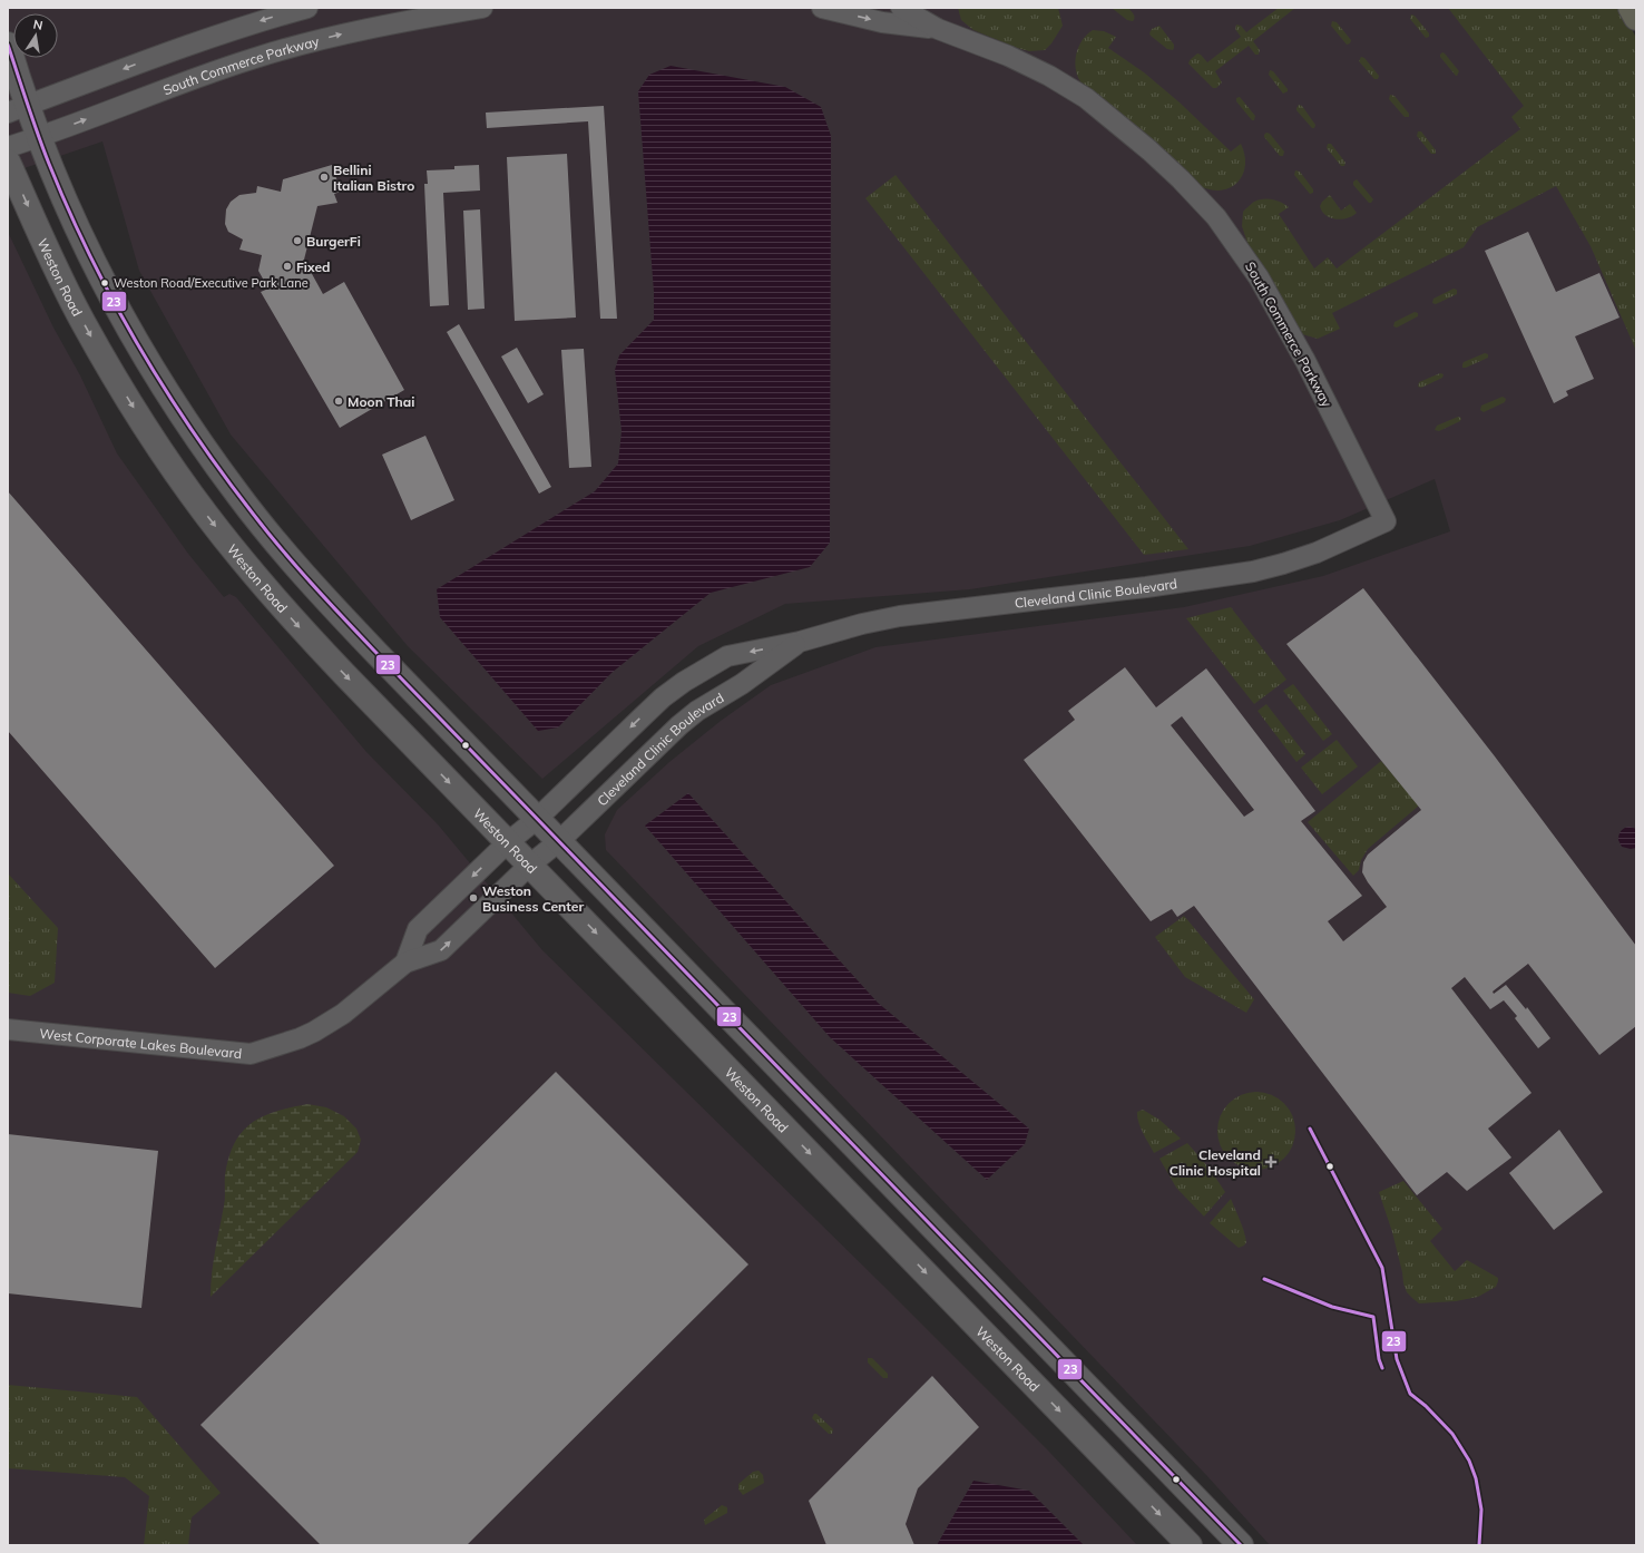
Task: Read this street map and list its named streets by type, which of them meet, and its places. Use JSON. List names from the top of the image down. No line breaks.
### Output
{"streets":{"main road":["Weston Road"],"street":["South Commerce Parkway","Cleveland Clinic Boulevard","West Corporate Lakes Boulevard"]},"crossings":[["South Commerce Parkway","Cleveland Clinic Boulevard"],["Weston Road","Cleveland Clinic Boulevard"],["Weston Road","West Corporate Lakes Boulevard"],["Cleveland Clinic Boulevard","West Corporate Lakes Boulevard"]],"places":{"other":["Bellini Italian Bistro","BurgerFi","Fixed","Weston Road/Executive Park Lane","Moon Thai","Weston Business Center"],"health":["Cleveland Clinic Hospital"]},"lines":["transit line 23"],"north":"top"}
